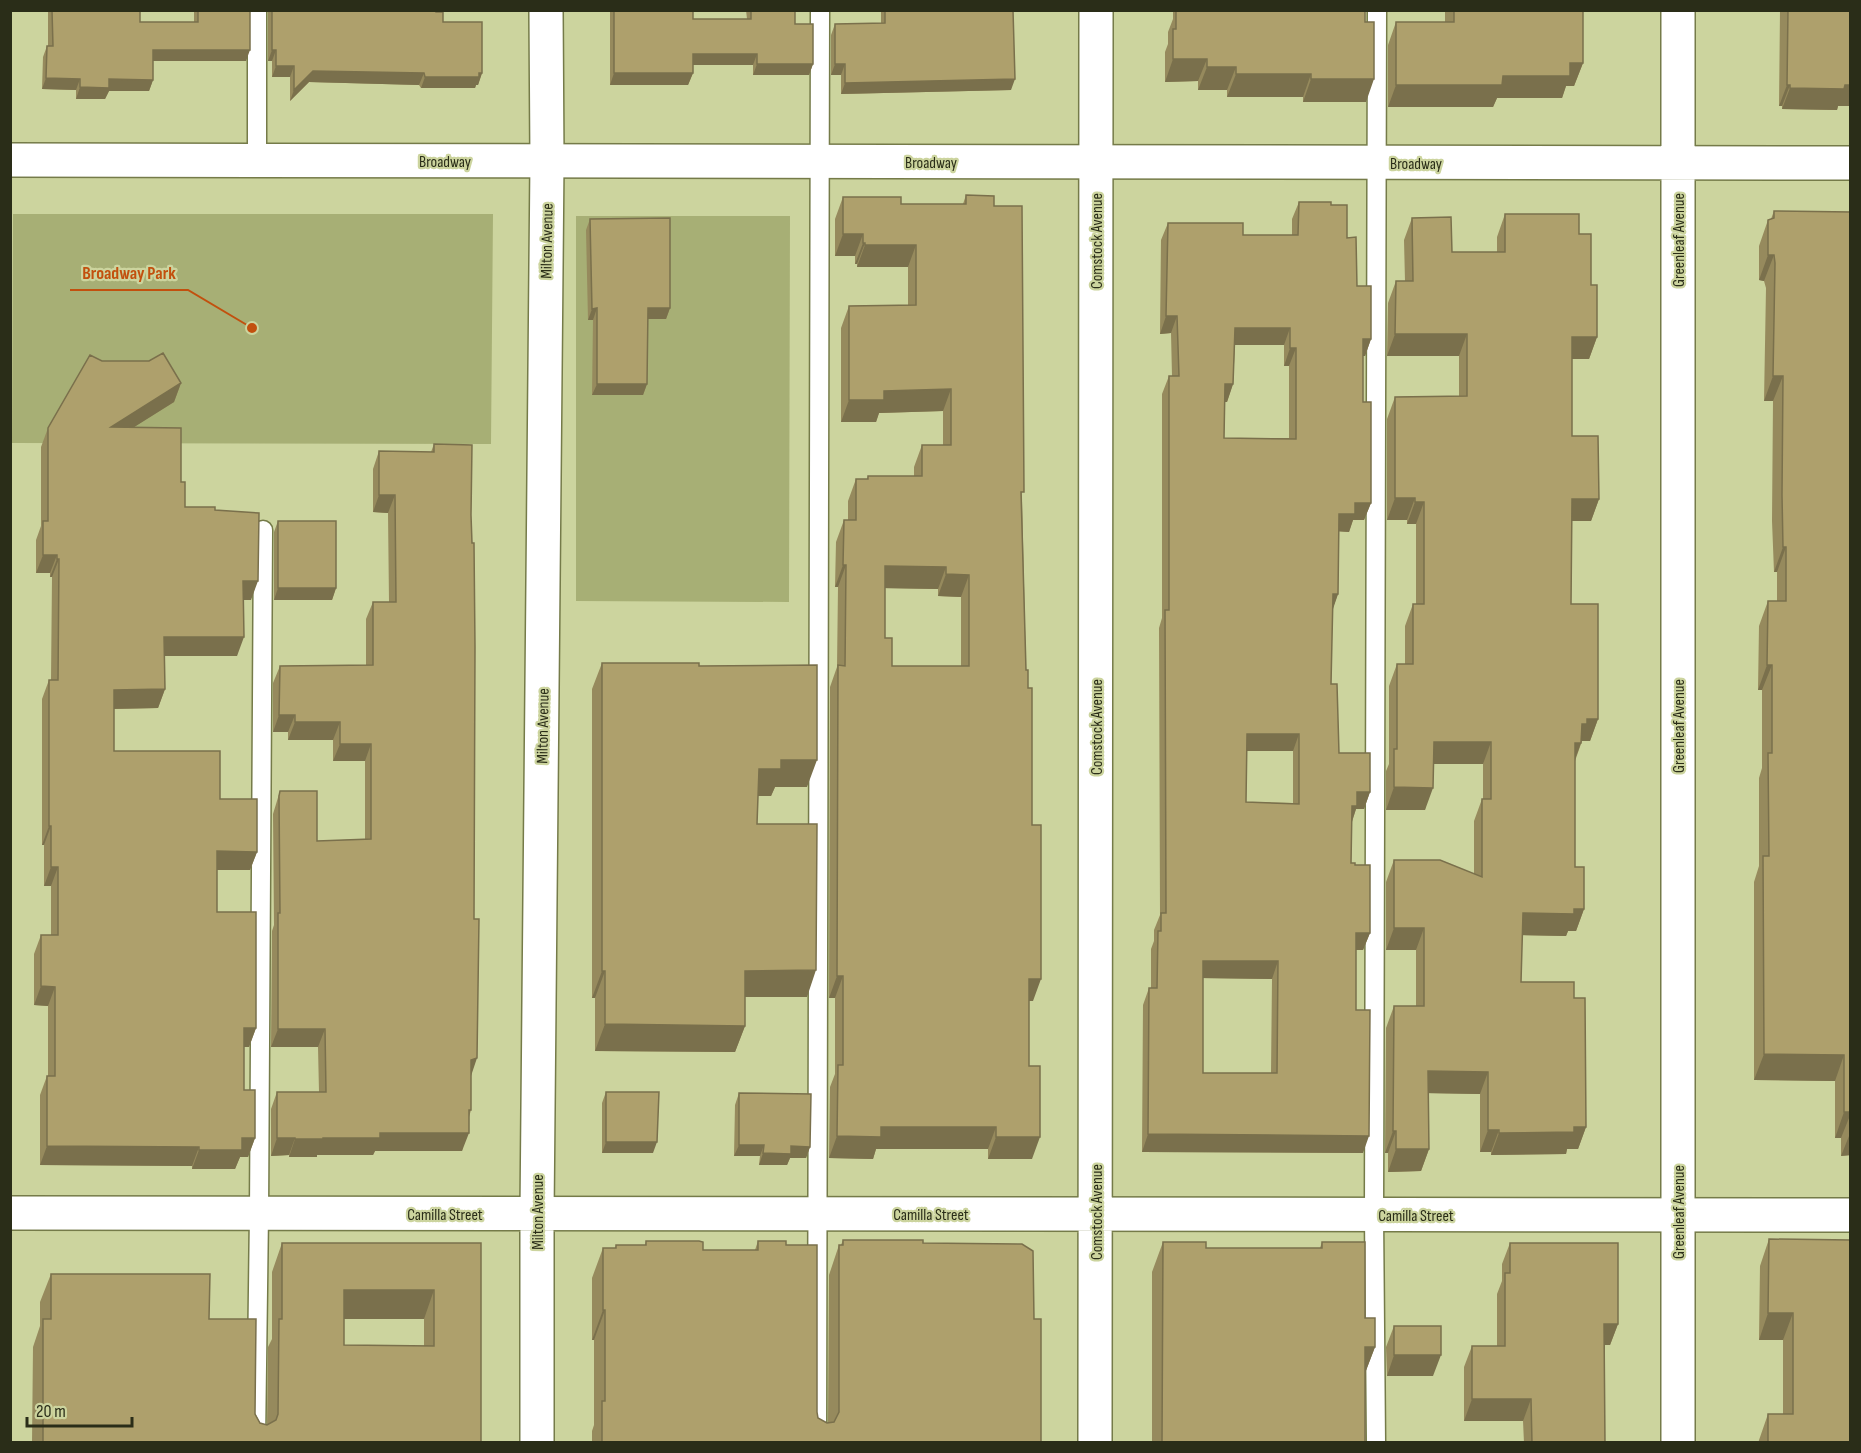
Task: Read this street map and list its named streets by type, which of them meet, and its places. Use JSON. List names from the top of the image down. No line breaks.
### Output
{"streets":{"street":["Broadway","Greenleaf Avenue","Milton Avenue","Comstock Avenue","Camilla Street"]},"crossings":[["Broadway","Greenleaf Avenue"],["Broadway","Milton Avenue"],["Broadway","Comstock Avenue"],["Greenleaf Avenue","Camilla Street"],["Milton Avenue","Camilla Street"],["Comstock Avenue","Camilla Street"]],"places":["Broadway Park"],"scale_bar":"20 m"}
